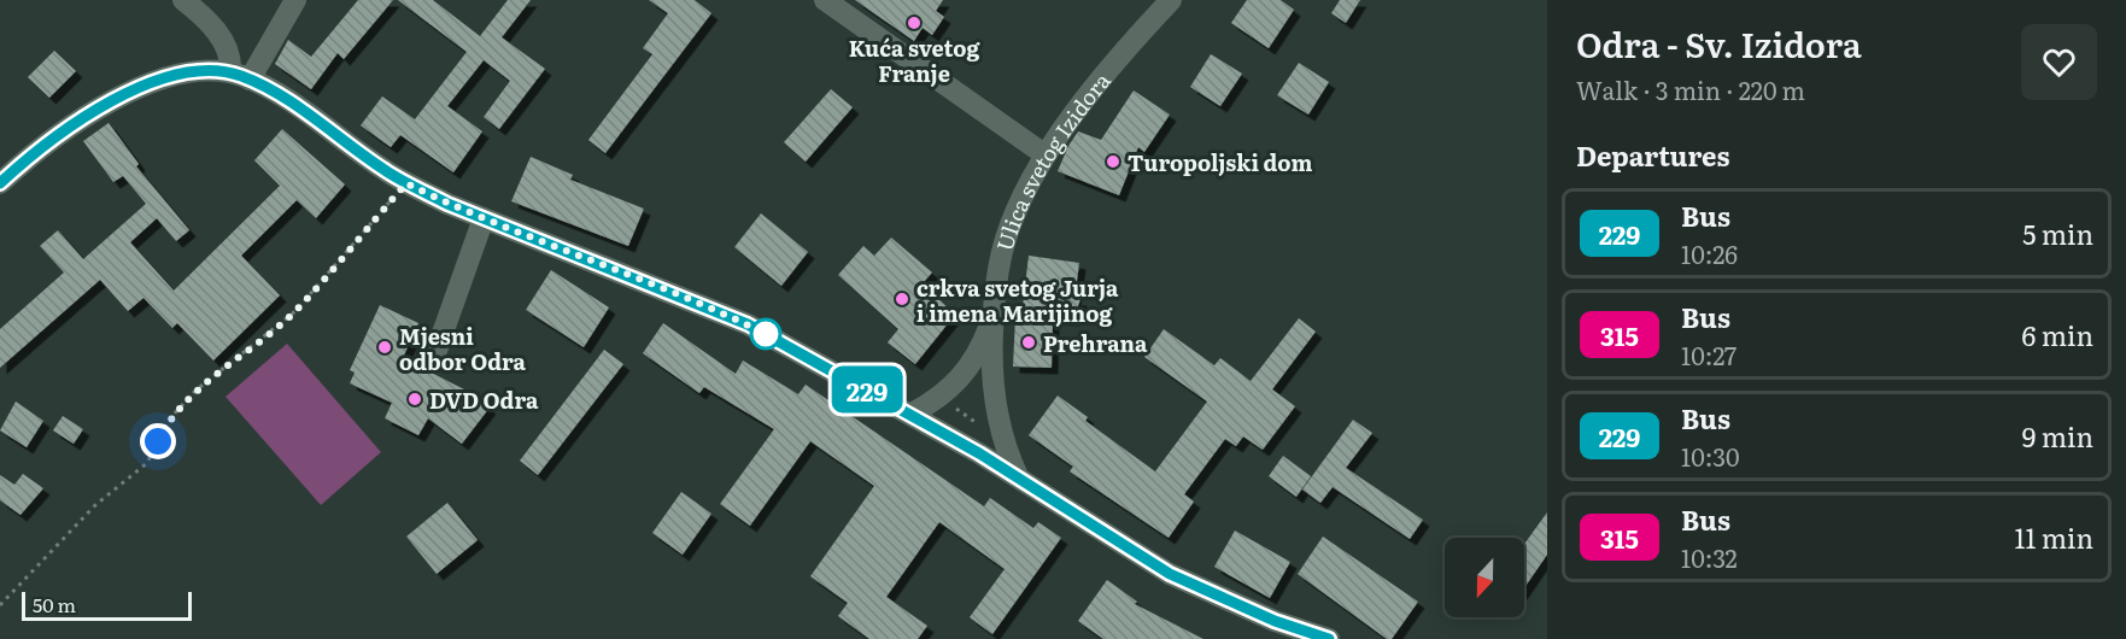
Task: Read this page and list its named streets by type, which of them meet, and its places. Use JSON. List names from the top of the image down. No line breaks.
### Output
{"streets":{"street":["Ulica svetog Izidora"]},"places":["Kuća svetog Franje","Turopoljski dom","crkva svetog Jurja i imena Marijinog","Prehrana","Mjesni odbor Odra","DVD Odra"],"lines":["bus line 229"],"scale_bar":"50 m","north":"bottom","page":{"on_map":"229","heading":[["Odra - Sv. Izidora","Walk · 3 min · 220 m"],"Departures"],"list":[{"mark":"229","name":"Bus","note":"10:26","value":"5 min"},{"mark":"315","name":"Bus","note":"10:27","value":"6 min"},{"mark":"229","name":"Bus","note":"10:30","value":"9 min"},{"mark":"315","name":"Bus","note":"10:32","value":"11 min"}],"scale":"50 m"}}
